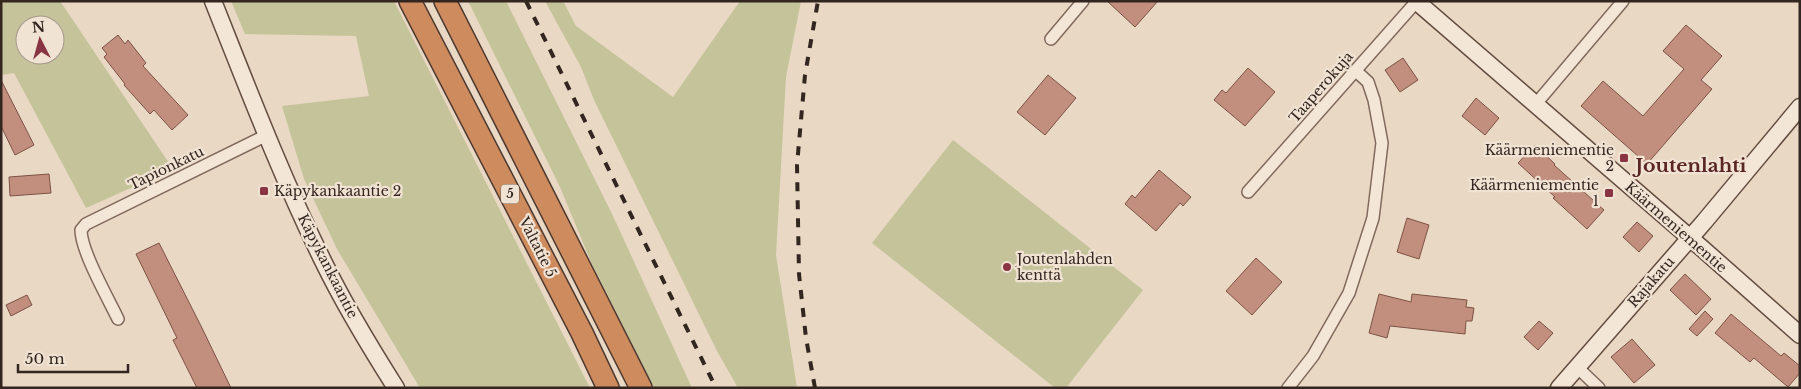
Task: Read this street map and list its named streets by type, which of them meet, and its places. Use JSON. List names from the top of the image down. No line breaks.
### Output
{"streets":{"highway":["5","Valtatie 5"],"street":["Taaperokuja","Tapionkatu","Käärmeniementie","Käpykankaantie","Rajakatu"]},"crossings":[["Taaperokuja","Käärmeniementie"],["Tapionkatu","Käpykankaantie"],["Käärmeniementie","Rajakatu"]],"districts":["Joutenlahti"],"places":{"transit":["Käärmeniementie 2","Käpykankaantie 2","Käärmeniementie 1"],"other":["Joutenlahden kenttä"]},"scale_bar":"50 m","north":"top"}
